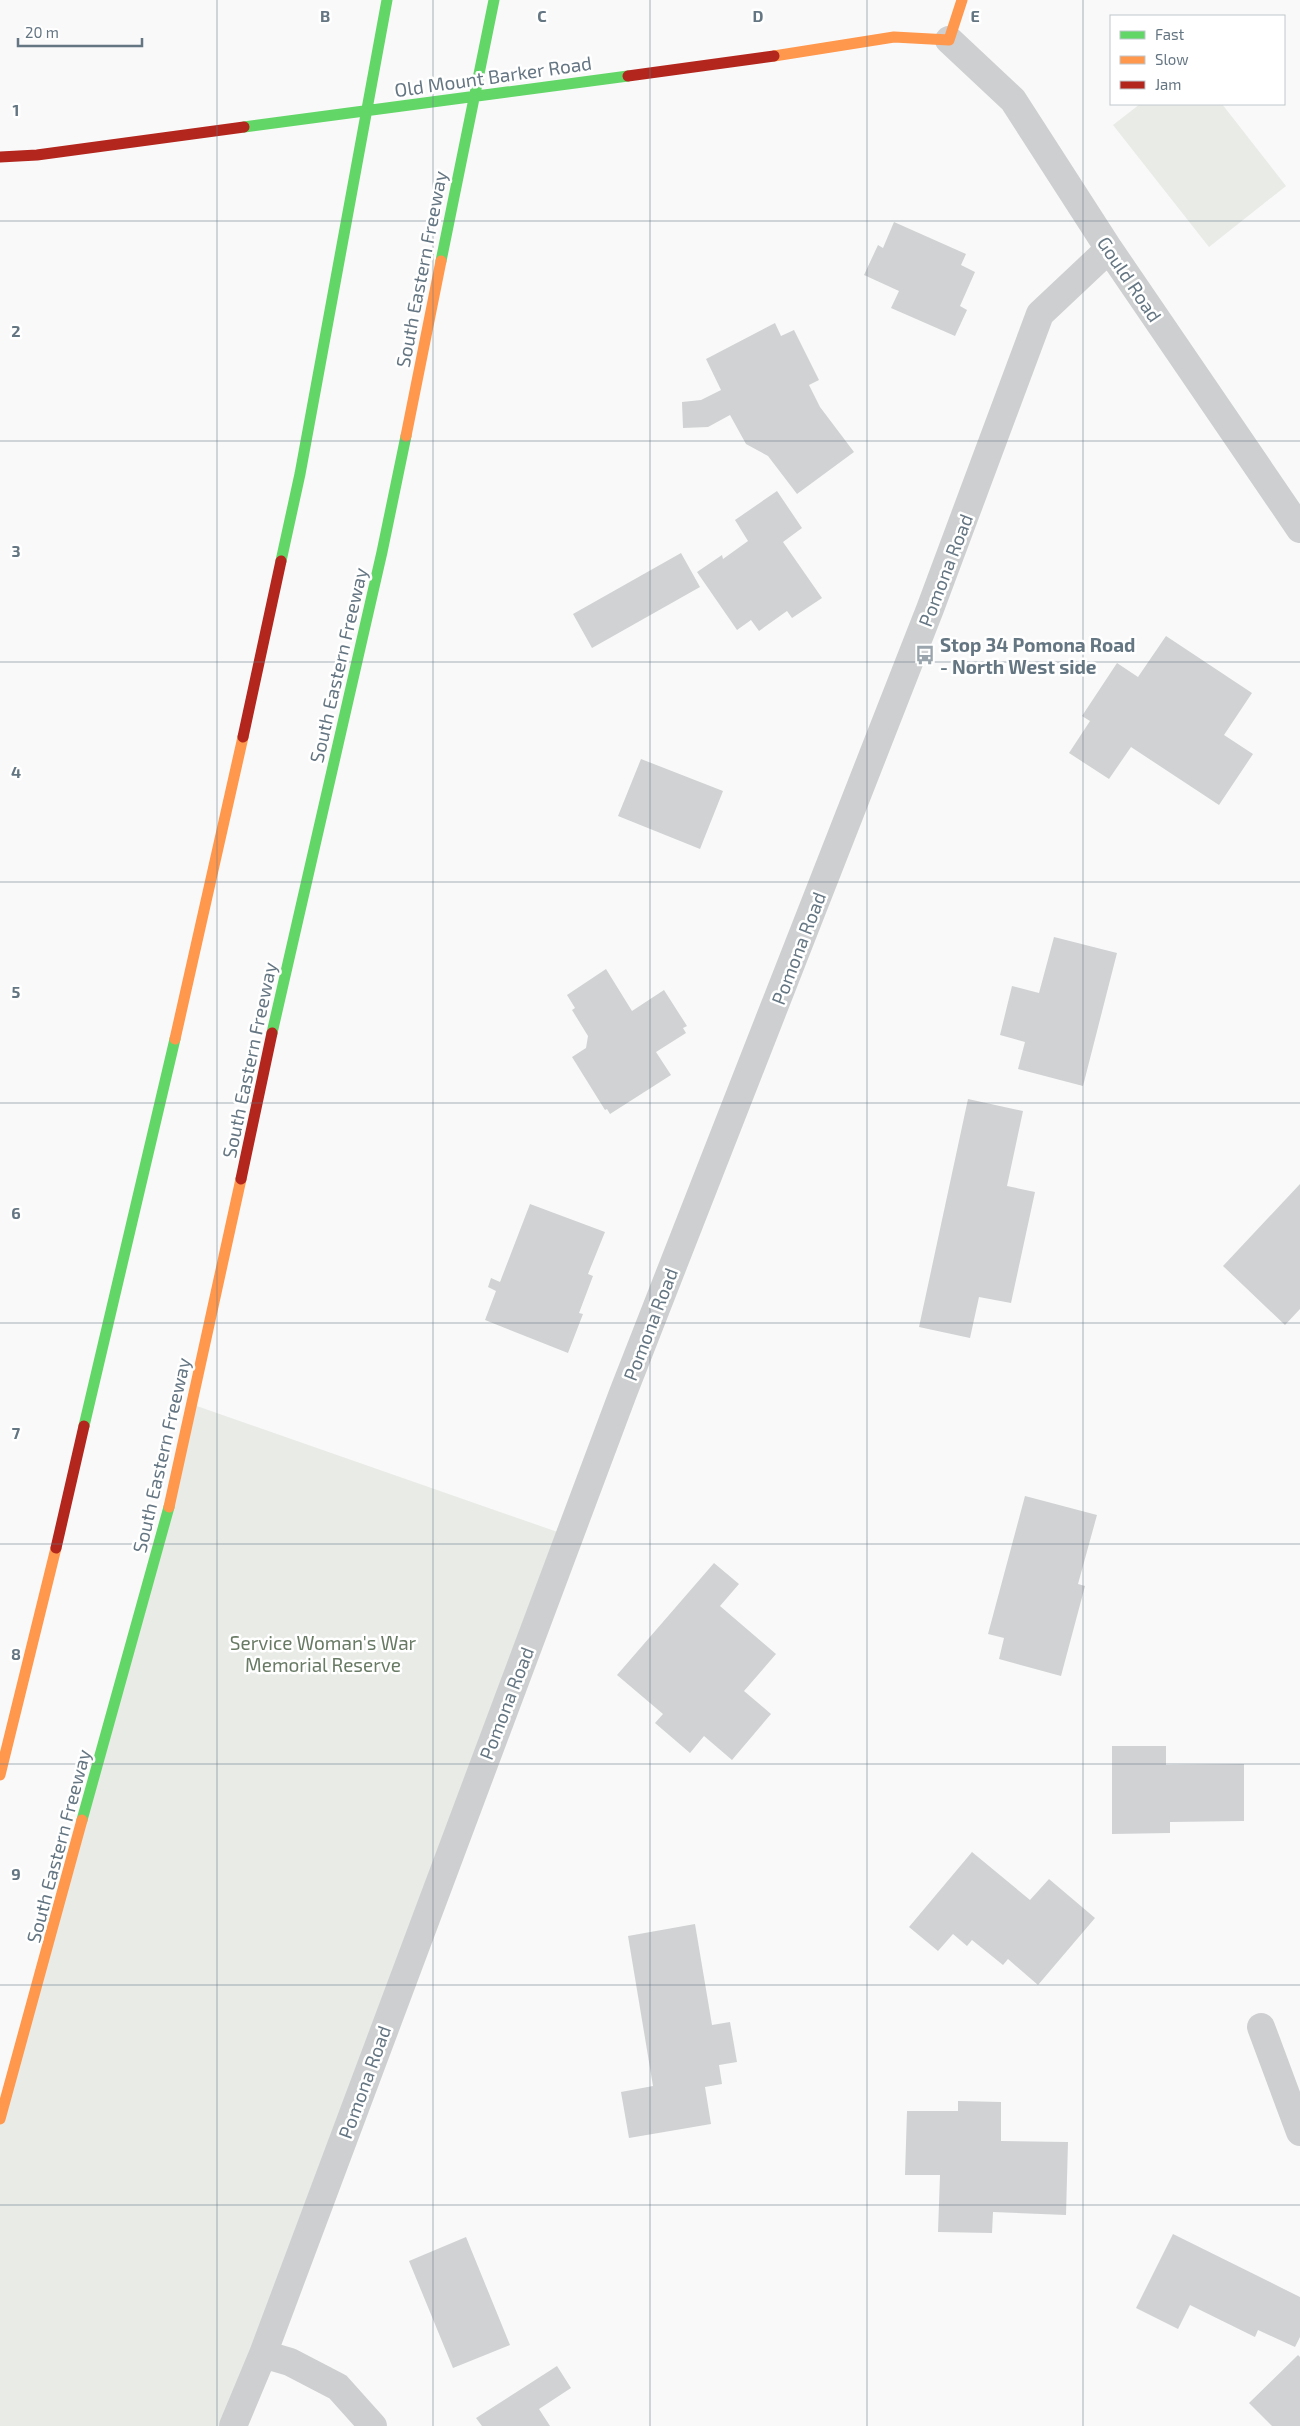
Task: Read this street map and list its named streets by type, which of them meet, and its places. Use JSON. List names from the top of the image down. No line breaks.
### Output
{"streets":{"main road":["Old Mount Barker Road","South Eastern Freeway"],"street":["Gould Road","Pomona Road"]},"crossings":[["Old Mount Barker Road","Gould Road"],["Gould Road","Pomona Road"]],"parks":["Service Woman's War Memorial Reserve"],"places":{"bus stop":["Stop 34 Pomona Road - North West side"]},"legend":["Fast","Slow","Jam"],"scale_bar":"20 m","grid":{"columns":["B","C","D","E"],"rows":["1","2","3","4","5","6","7","8","9"]}}
